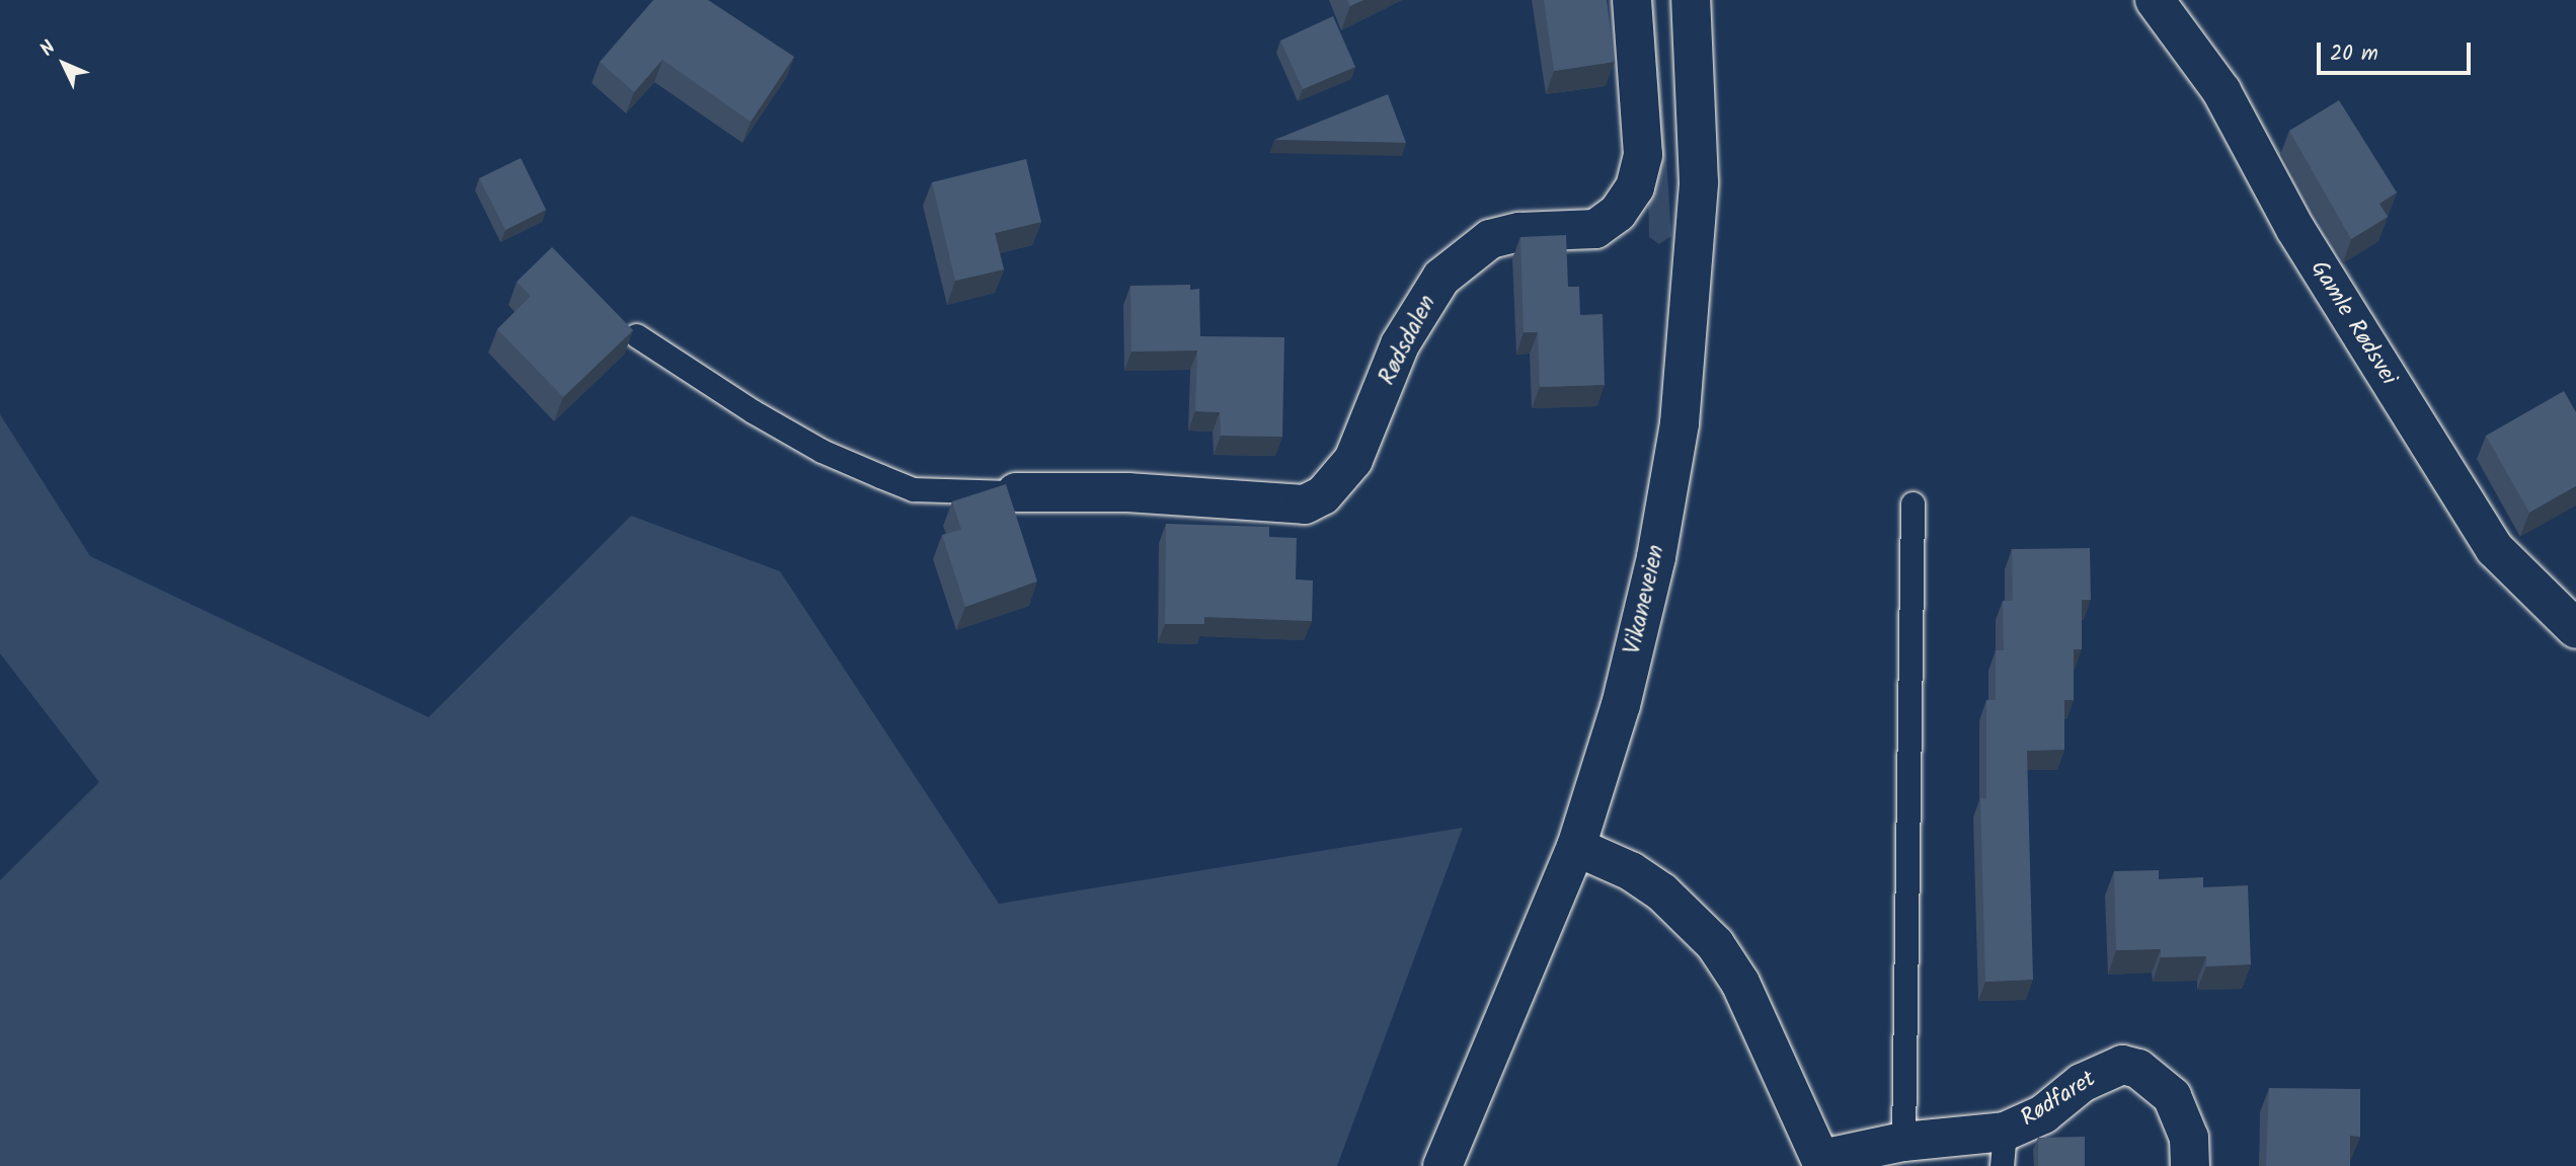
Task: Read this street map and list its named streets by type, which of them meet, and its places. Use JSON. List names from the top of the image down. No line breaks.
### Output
{"streets":{"street":["Gamle Rødsvei","Rødsdalen","Vikaneveien","Rødfaret"]},"crossings":[["Vikaneveien","Rødfaret"]],"scale_bar":"20 m","north":"top left"}
